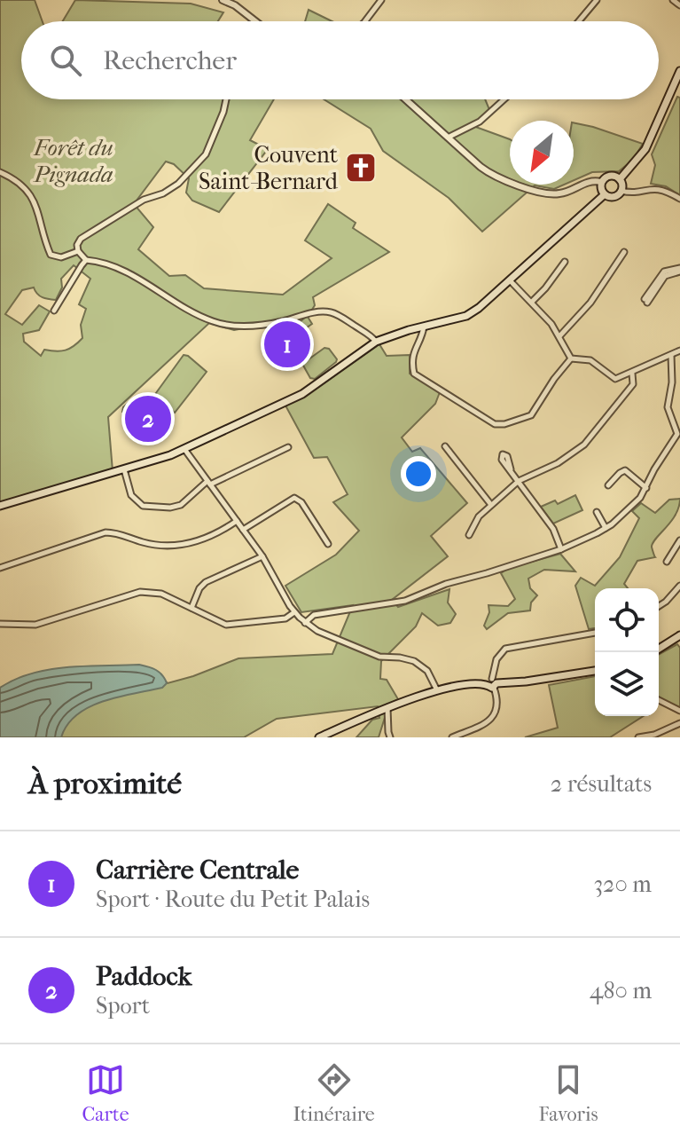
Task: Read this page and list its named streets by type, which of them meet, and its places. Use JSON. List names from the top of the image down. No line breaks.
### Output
{"parks":["Forêt du Pignada"],"places":{"church":["Couvent Saint-Bernard"]},"north":"bottom left","page":{"search":"Rechercher","pins":["1","2"],"heading":["À proximité","2 résultats"],"list":[{"mark":"1","name":"Carrière Centrale","note":"Sport · Route du Petit Palais","value":"320 m"},{"mark":"2","name":"Paddock","note":"Sport","value":"480 m"}],"nav":["Carte","Itinéraire","Favoris"]}}
